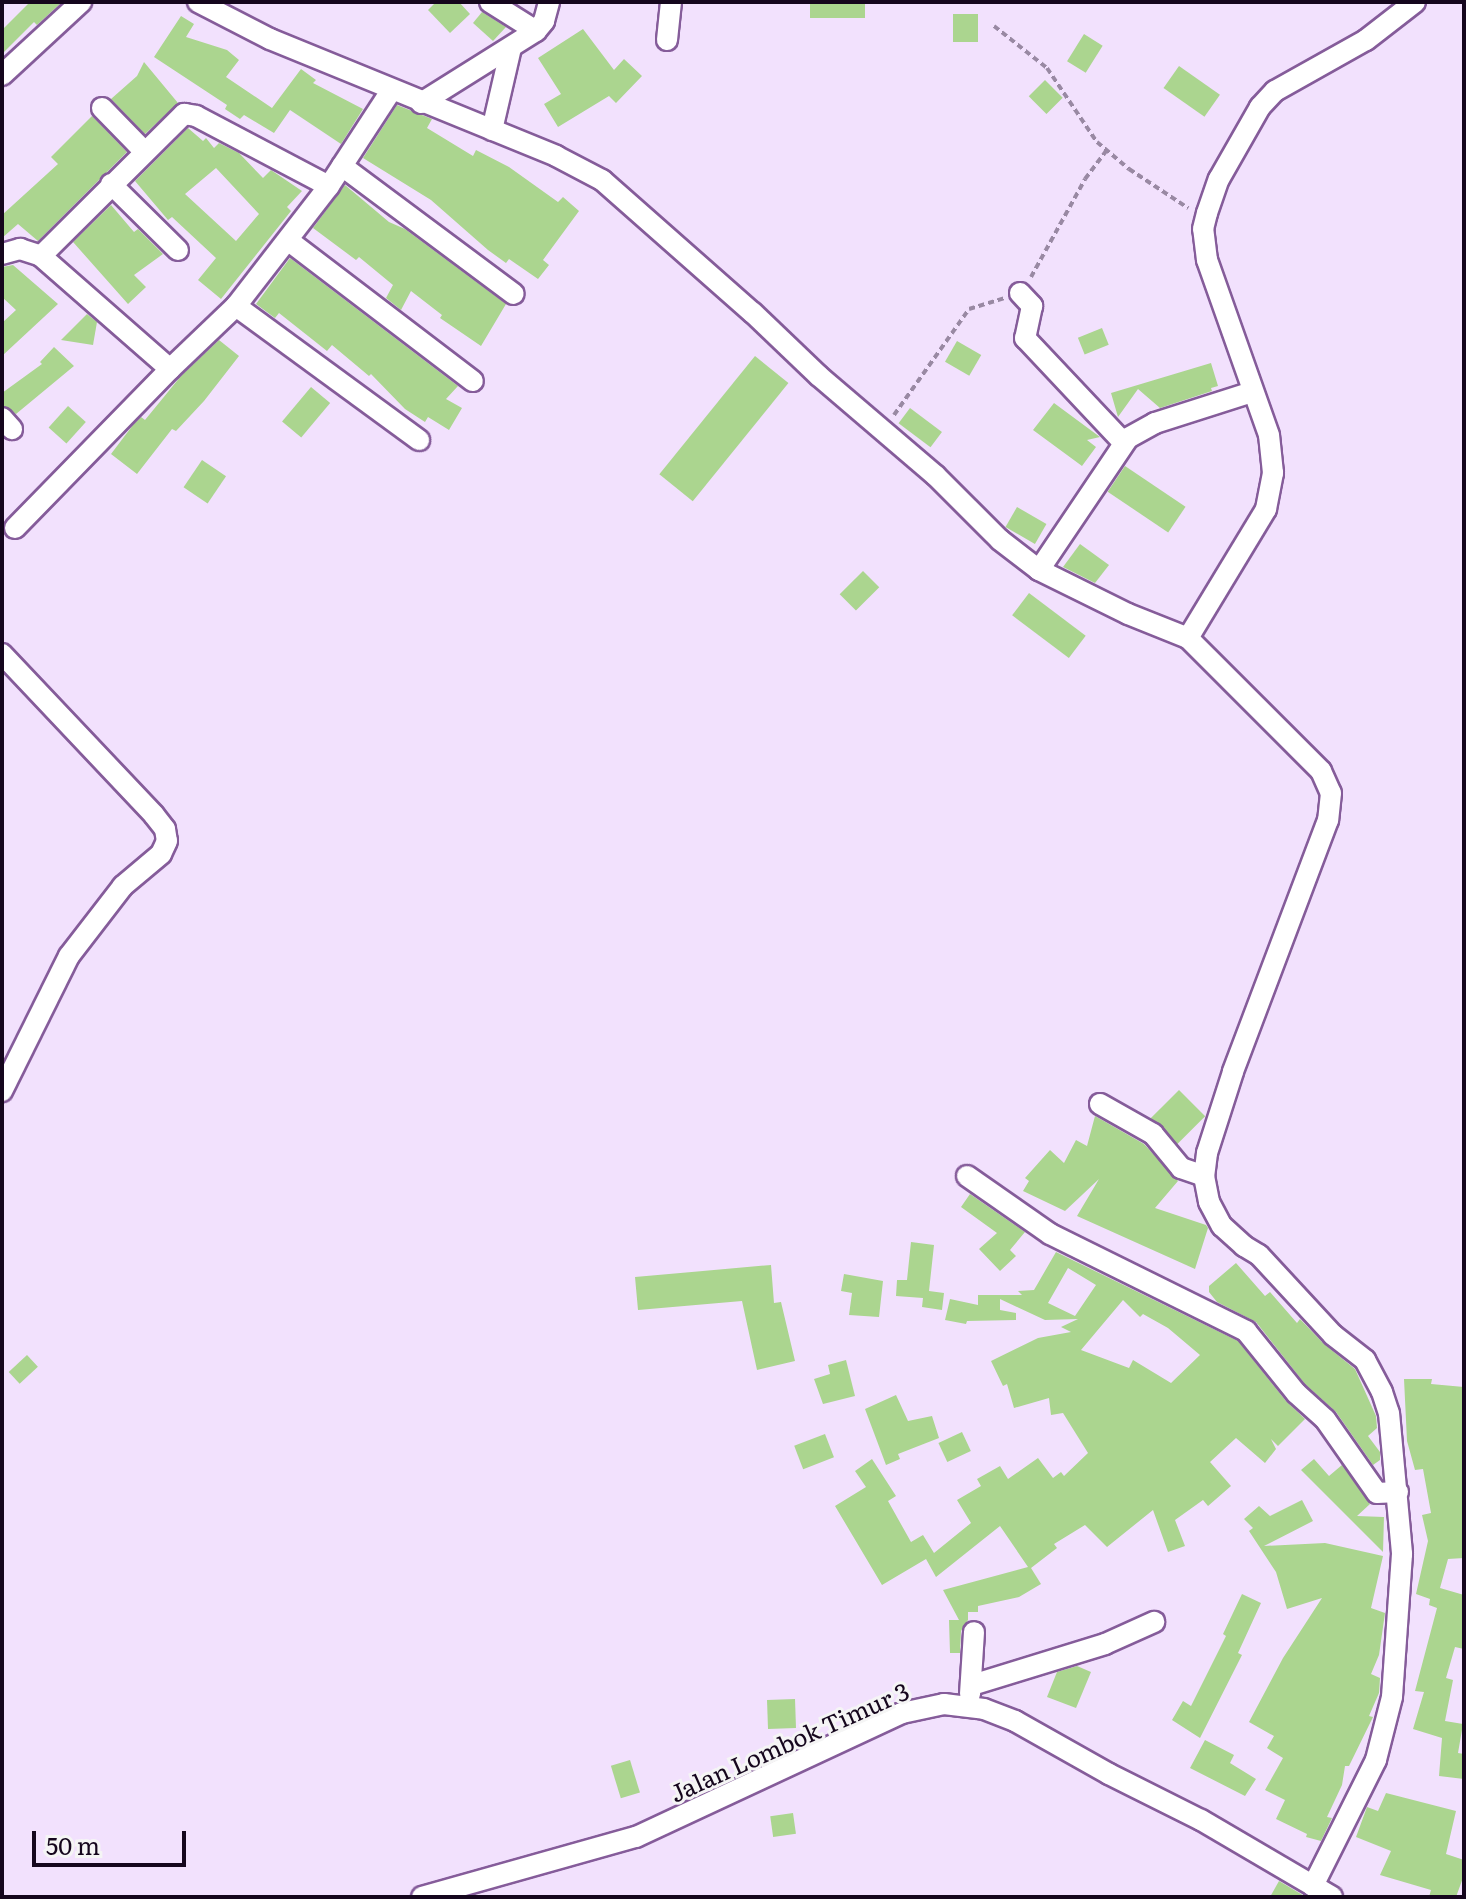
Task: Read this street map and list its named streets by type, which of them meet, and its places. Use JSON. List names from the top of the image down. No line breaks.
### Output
{"streets":{"street":["Jalan Lombok Timur 3"]},"scale_bar":"50 m"}
